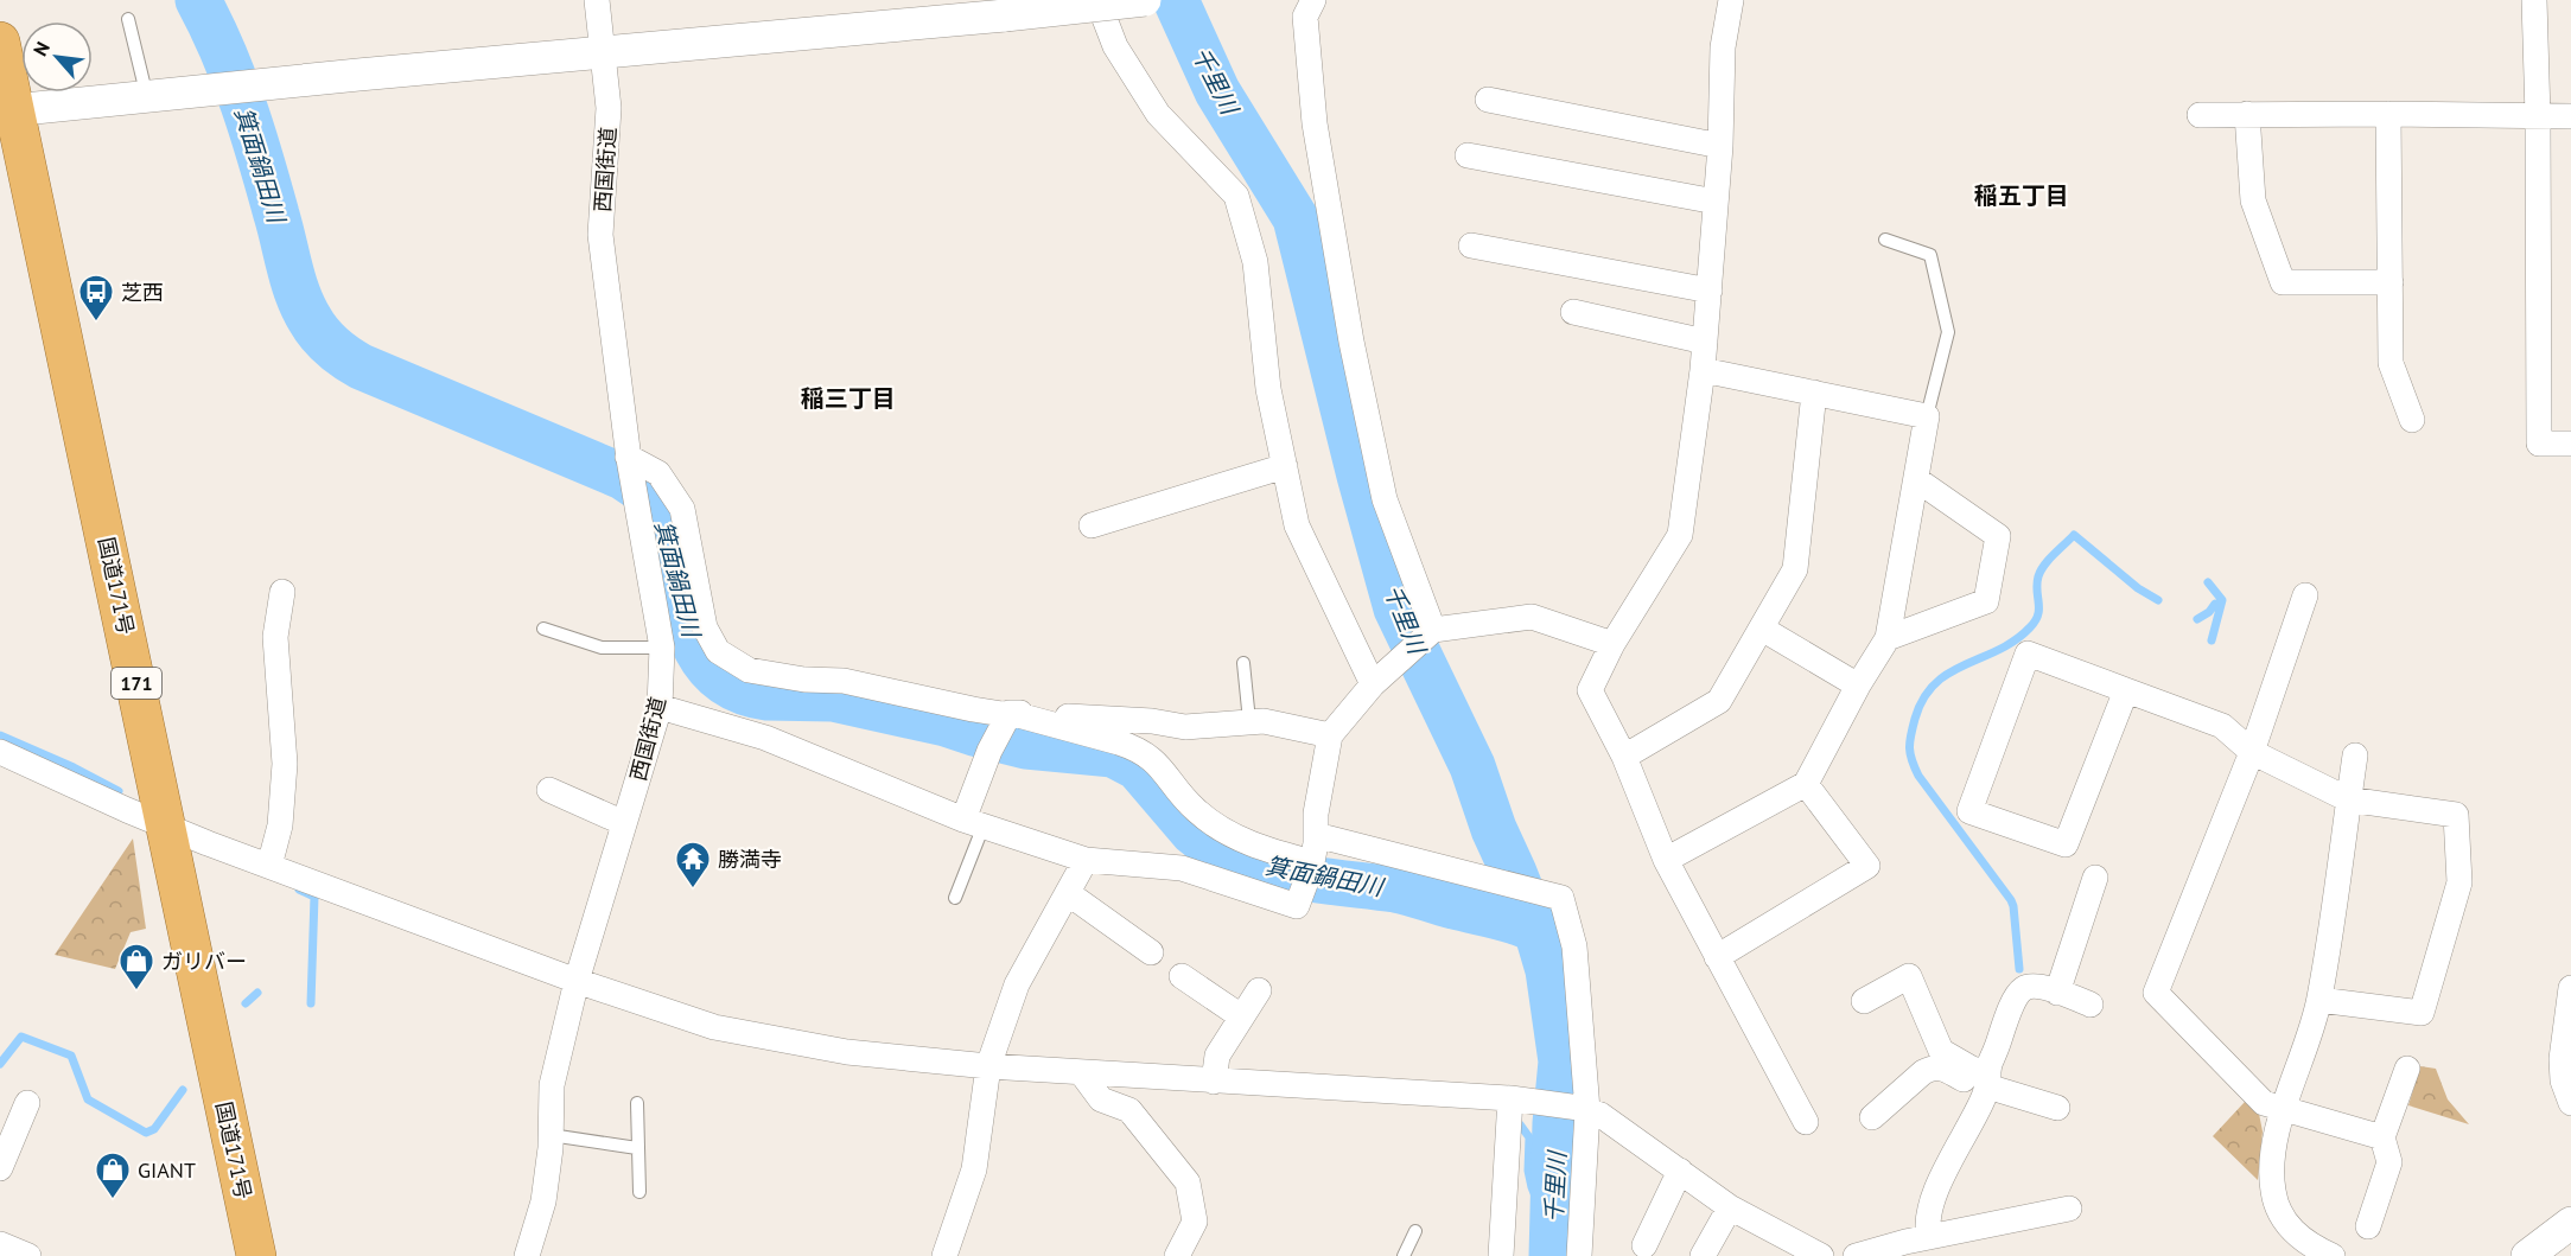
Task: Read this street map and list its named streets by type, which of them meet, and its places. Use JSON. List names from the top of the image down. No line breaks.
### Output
{"streets":{"highway":["国道171号","171"],"street":["西国街道"]},"districts":["稲五丁目","稲三丁目"],"water":["千里川","箕面鍋田川"],"places":{"bus stop":["芝西"],"temple":["勝満寺"],"shop":["ガリバー","GIANT"]},"north":"top left"}
